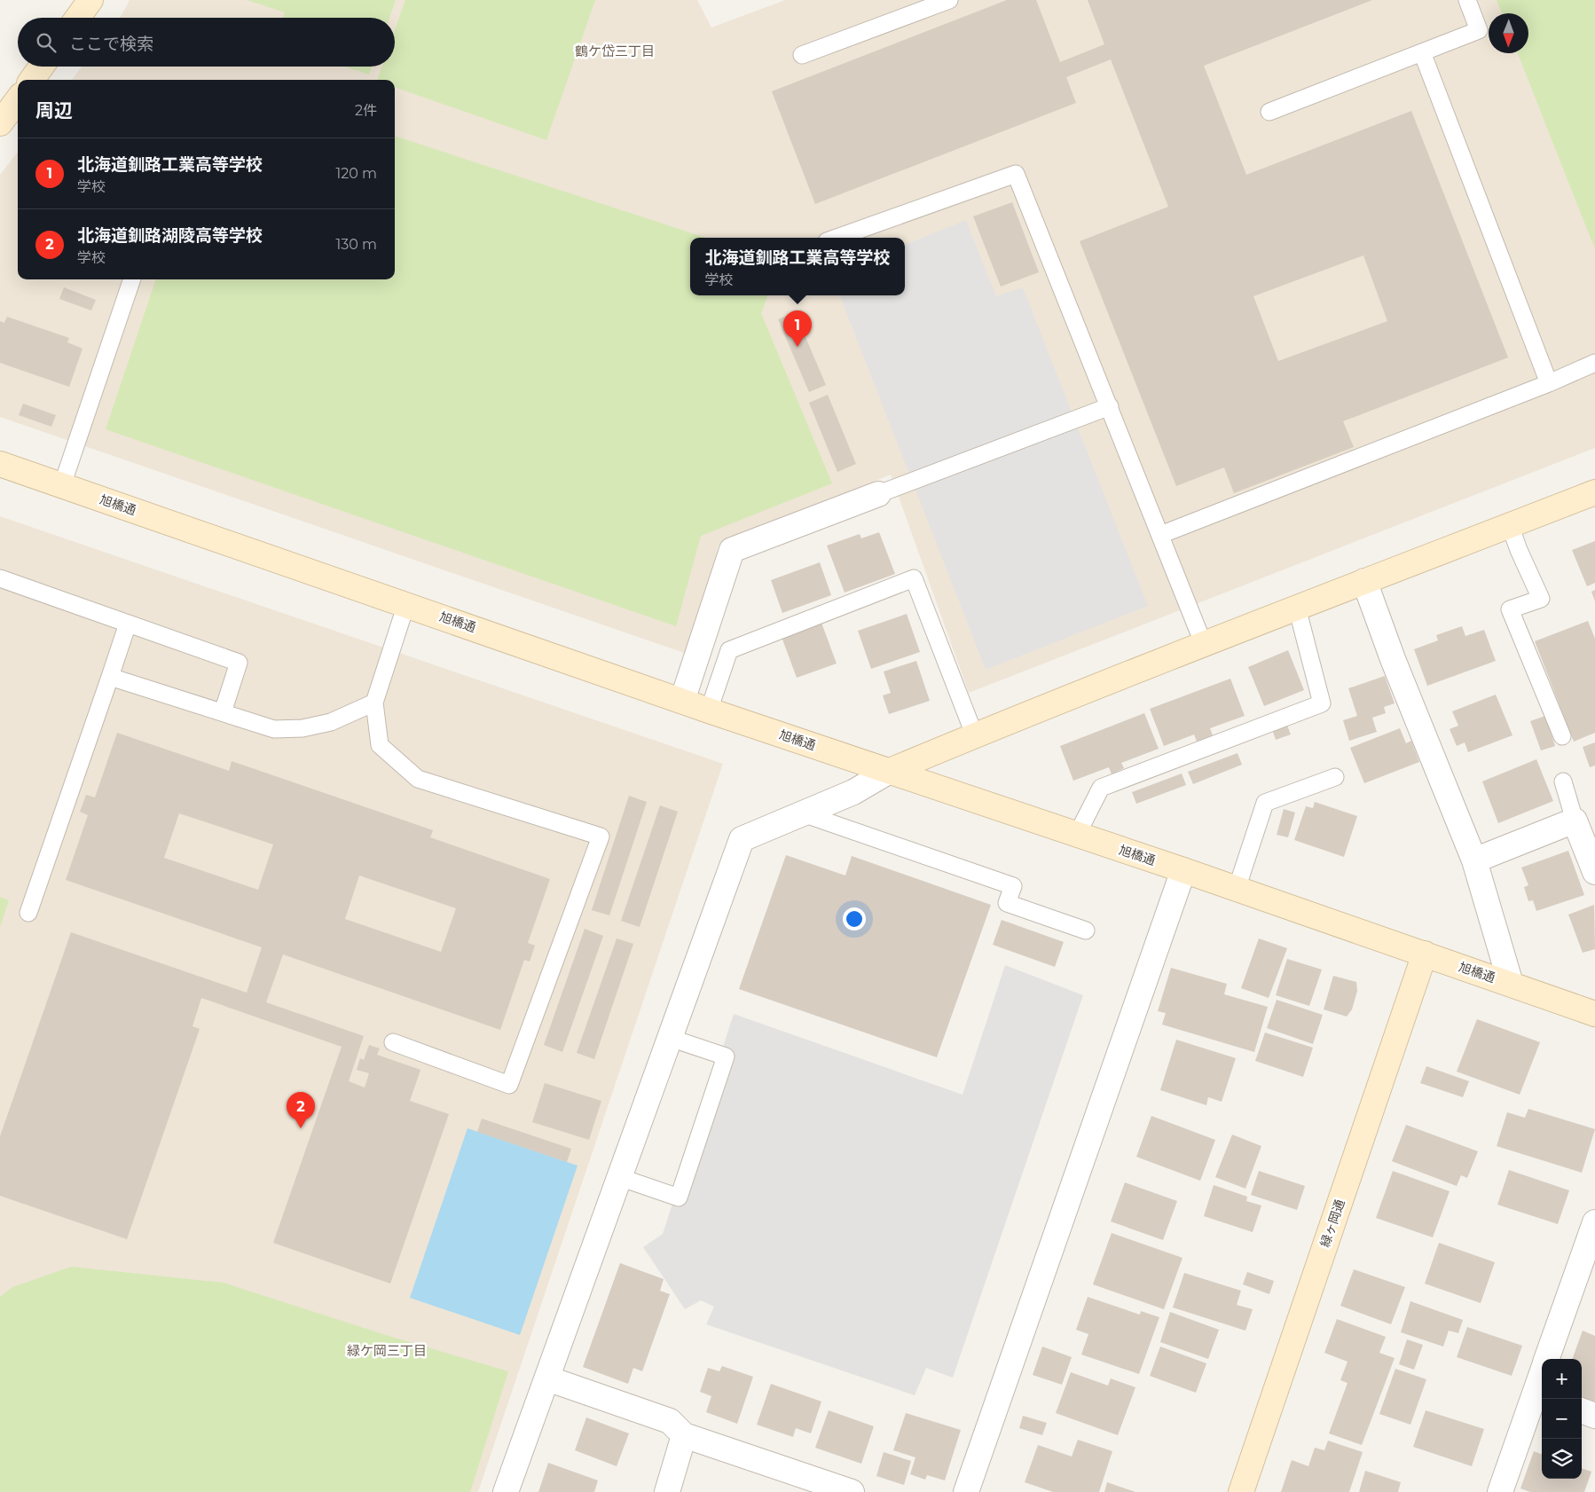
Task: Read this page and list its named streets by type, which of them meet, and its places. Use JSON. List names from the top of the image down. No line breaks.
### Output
{"streets":{"street":["旭橋通","緑ヶ岡通"]},"crossings":[["旭橋通","緑ヶ岡通"]],"districts":["鶴ケ岱三丁目","緑ケ岡三丁目"],"north":"bottom","page":{"search":"ここで検索","heading":["周辺","2件"],"list":[{"mark":"1","name":"北海道釧路工業高等学校","note":"学校","value":"120 m"},{"mark":"2","name":"北海道釧路湖陵高等学校","note":"学校","value":"130 m"}],"popup":["北海道釧路工業高等学校","学校"],"pins":["1","2"],"map_buttons":["+","−"]}}
